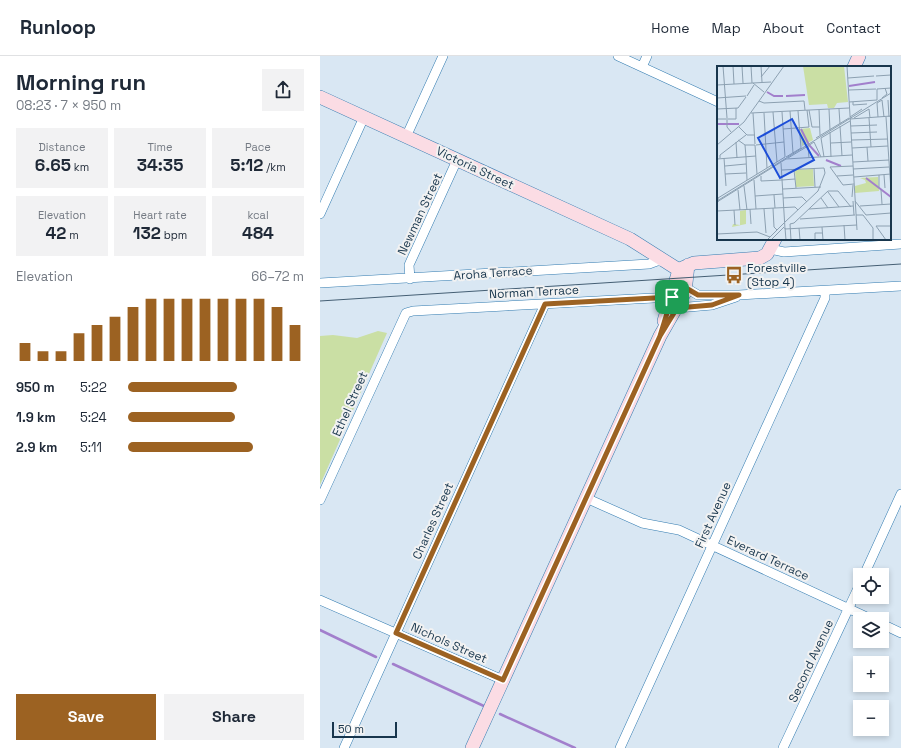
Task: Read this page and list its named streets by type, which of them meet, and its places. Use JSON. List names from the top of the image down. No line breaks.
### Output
{"streets":{"street":["Victoria Street","Newman Street","Aroha Terrace","Norman Terrace","Ethel Street","First Avenue","Charles Street","Everard Terrace","Nichols Street","Second Avenue"]},"crossings":[["Victoria Street","Newman Street"],["Victoria Street","Aroha Terrace"],["Newman Street","Aroha Terrace"],["Norman Terrace","Ethel Street"],["Norman Terrace","First Avenue"],["Norman Terrace","Charles Street"],["First Avenue","Everard Terrace"],["Charles Street","Nichols Street"],["Everard Terrace","Second Avenue"]],"places":{"bus stop":["Forestville (Stop 4)"]},"scale_bar":"50 m","page":{"header":"Runloop","nav":["Home","Map","About","Contact"],"heading":["Morning run","08:23 · 7 × 950 m"],"stats":[["Distance","6.65 km"],["Time","34:35"],["Pace","5:12 /km"],["Elevation","42 m"],["Heart rate","132 bpm"],["kcal","484"]],"chart":["Elevation","66–72 m"],"list":[{"name":"950 m","note":"5:22"},{"name":"1.9 km","note":"5:24"},{"name":"2.9 km","note":"5:11"}],"map_buttons":["+","−"],"buttons":["Save","Share"],"scale":"50 m"}}
